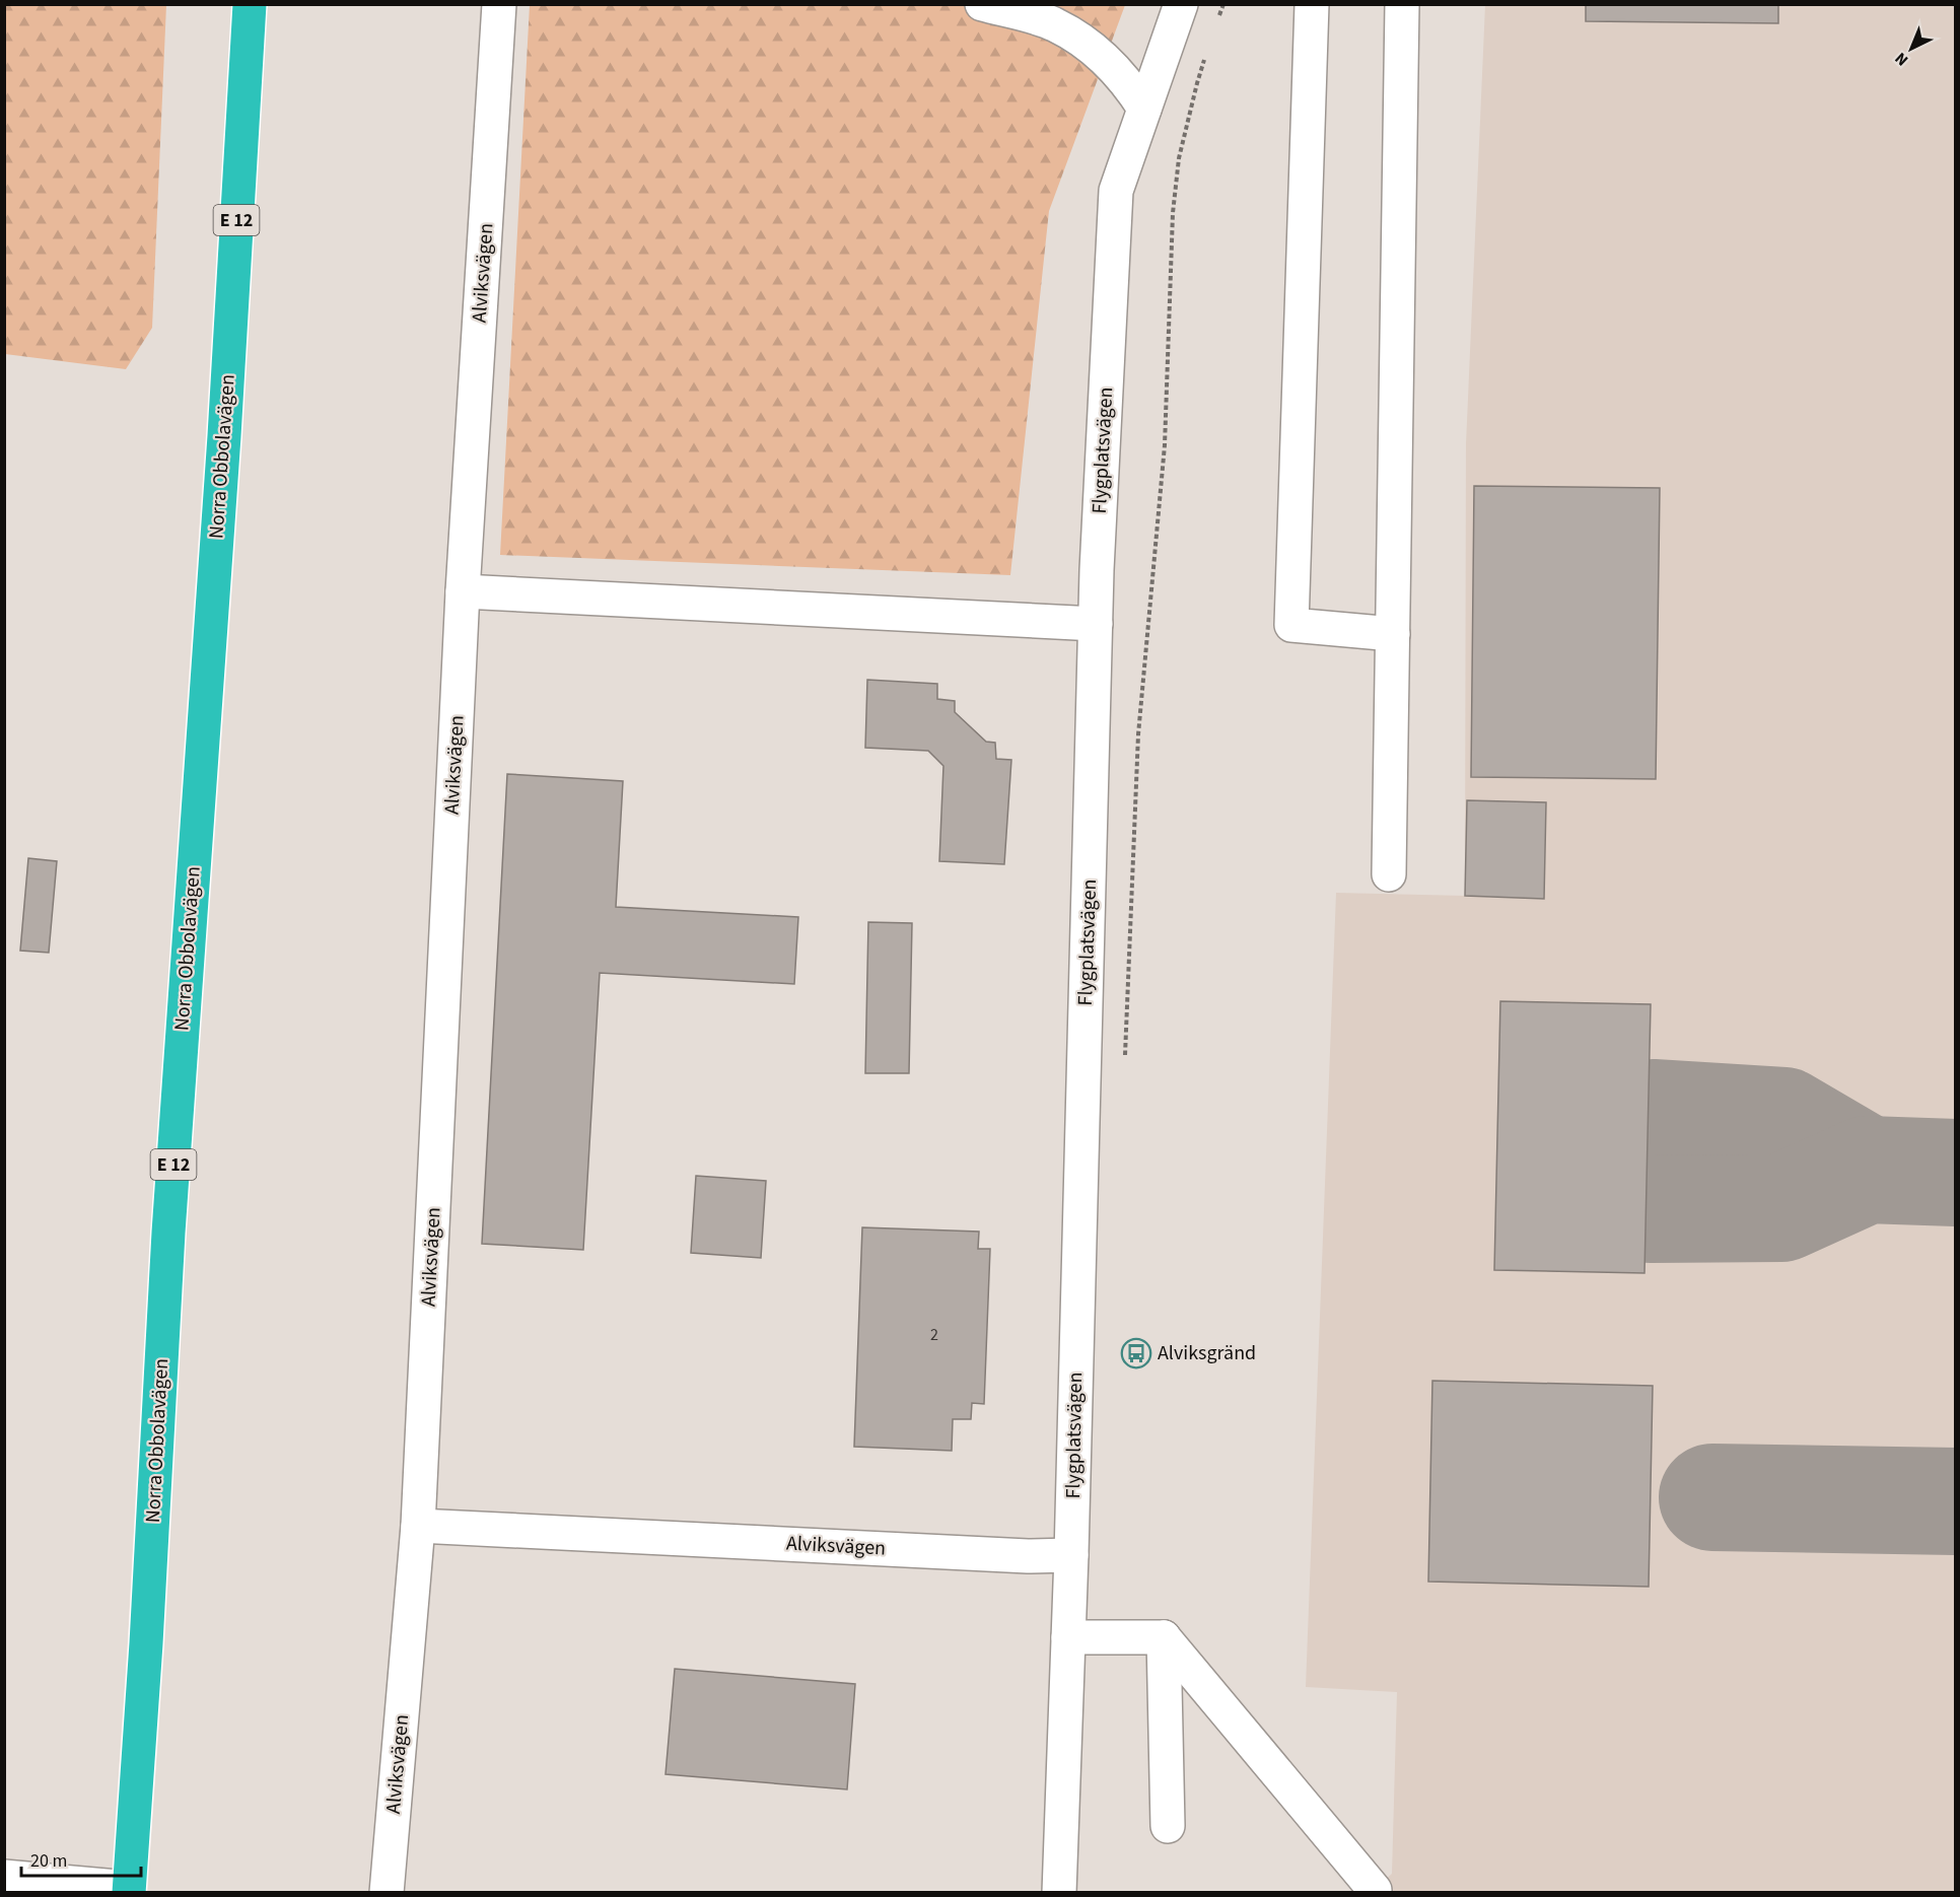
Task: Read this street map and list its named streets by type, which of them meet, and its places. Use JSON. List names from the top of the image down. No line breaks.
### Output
{"streets":{"highway":["E 12","Norra Obbolavägen"],"street":["Alviksvägen","Flygplatsvägen"]},"crossings":[["Alviksvägen","Flygplatsvägen"]],"places":{"bus stop":["Alviksgränd"]},"house_numbers":["2"],"scale_bar":"20 m","north":"bottom left"}
